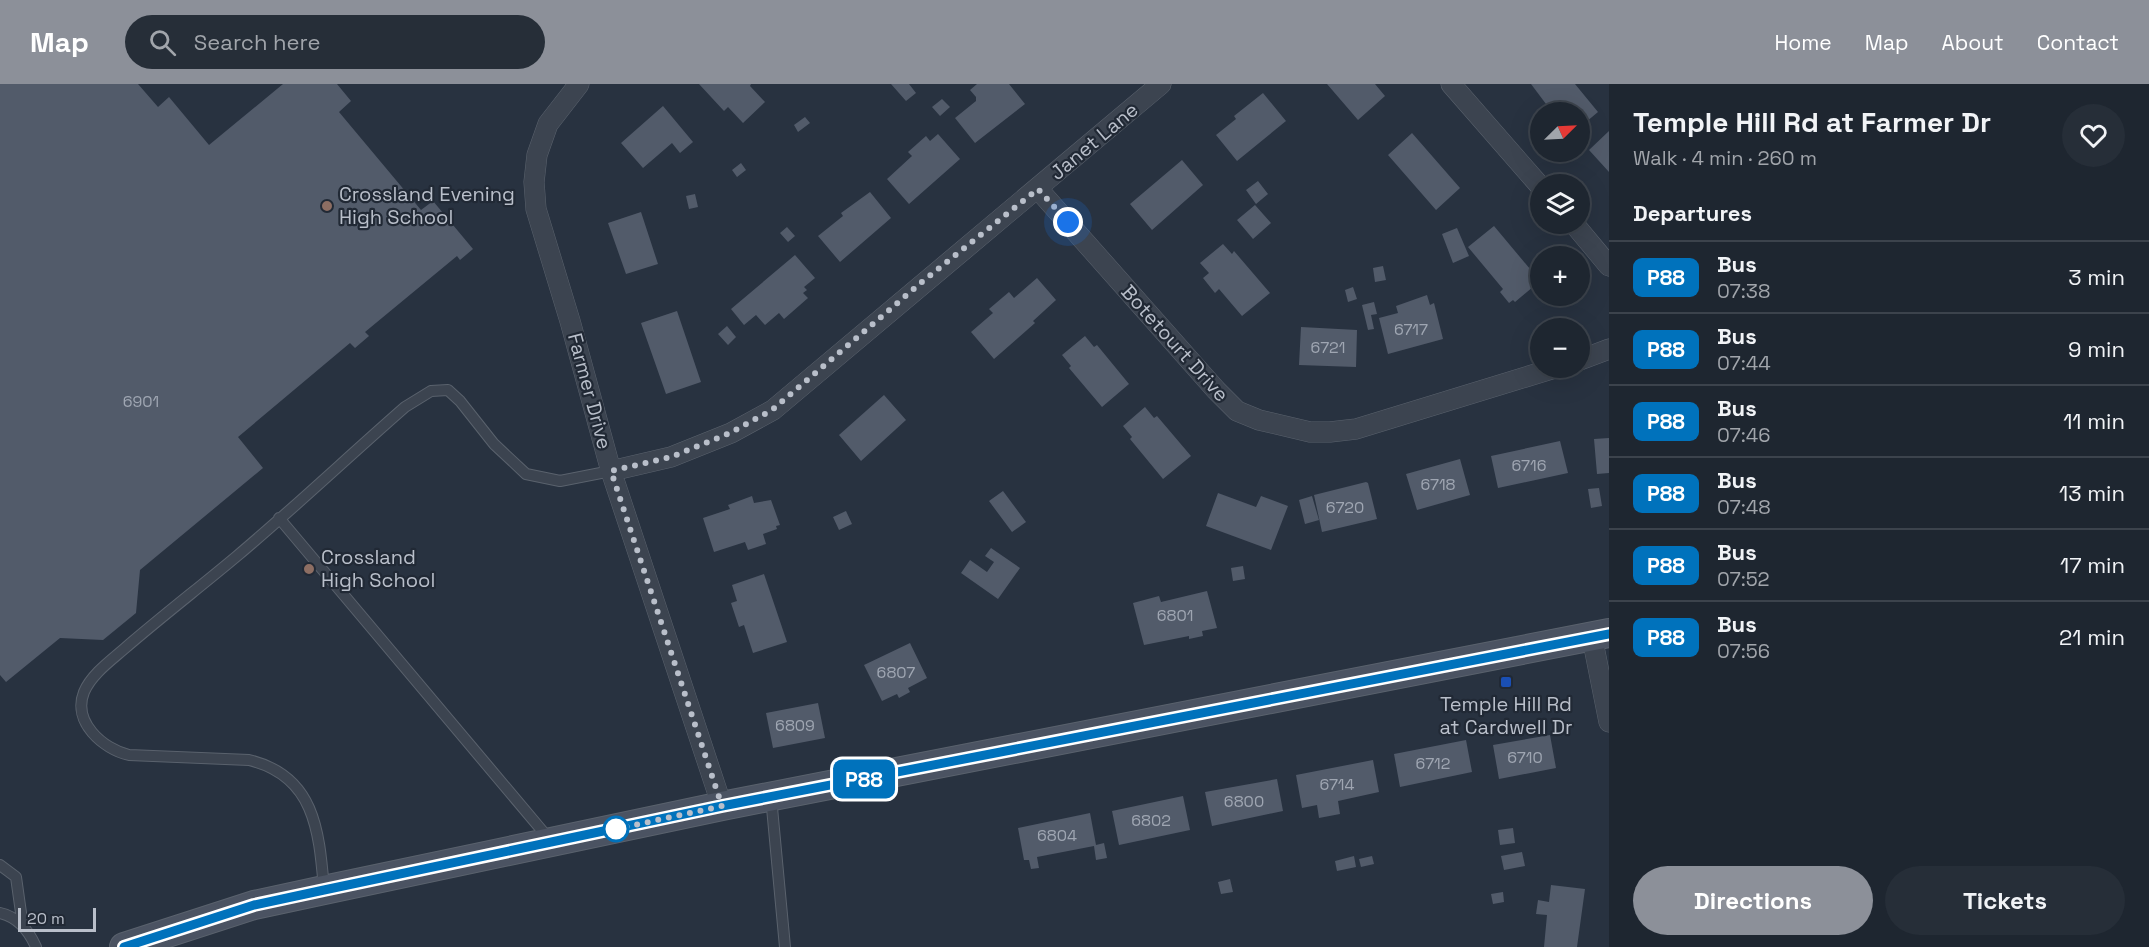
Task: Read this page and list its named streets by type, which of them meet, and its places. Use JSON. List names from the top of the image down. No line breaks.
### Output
{"streets":{"street":["Janet Lane","Botetourt Drive","Farmer Drive"]},"crossings":[["Janet Lane","Botetourt Drive"],["Janet Lane","Farmer Drive"]],"places":{"other":["Crossland Evening High School","Crossland High School"],"transit":["Temple Hill Rd at Cardwell Dr"]},"lines":["bus line P88"],"house_numbers":["6717","6721","6901","6716","6718","6720","6801","6807","6809","6710","6712","6714","6800","6802","6804"],"scale_bar":"20 m","north":"top right","page":{"header":"Map","search":"Search here","nav":["Home","Map","About","Contact"],"on_map":"P88","heading":[["Temple Hill Rd at Farmer Dr","Walk · 4 min · 260 m"],"Departures"],"map_buttons":["+","−"],"list":[{"mark":"P88","name":"Bus","note":"07:38","value":"3 min"},{"mark":"P88","name":"Bus","note":"07:44","value":"9 min"},{"mark":"P88","name":"Bus","note":"07:46","value":"11 min"},{"mark":"P88","name":"Bus","note":"07:48","value":"13 min"},{"mark":"P88","name":"Bus","note":"07:52","value":"17 min"},{"mark":"P88","name":"Bus","note":"07:56","value":"21 min"}],"buttons":["Directions","Tickets"],"scale":"20 m"}}
